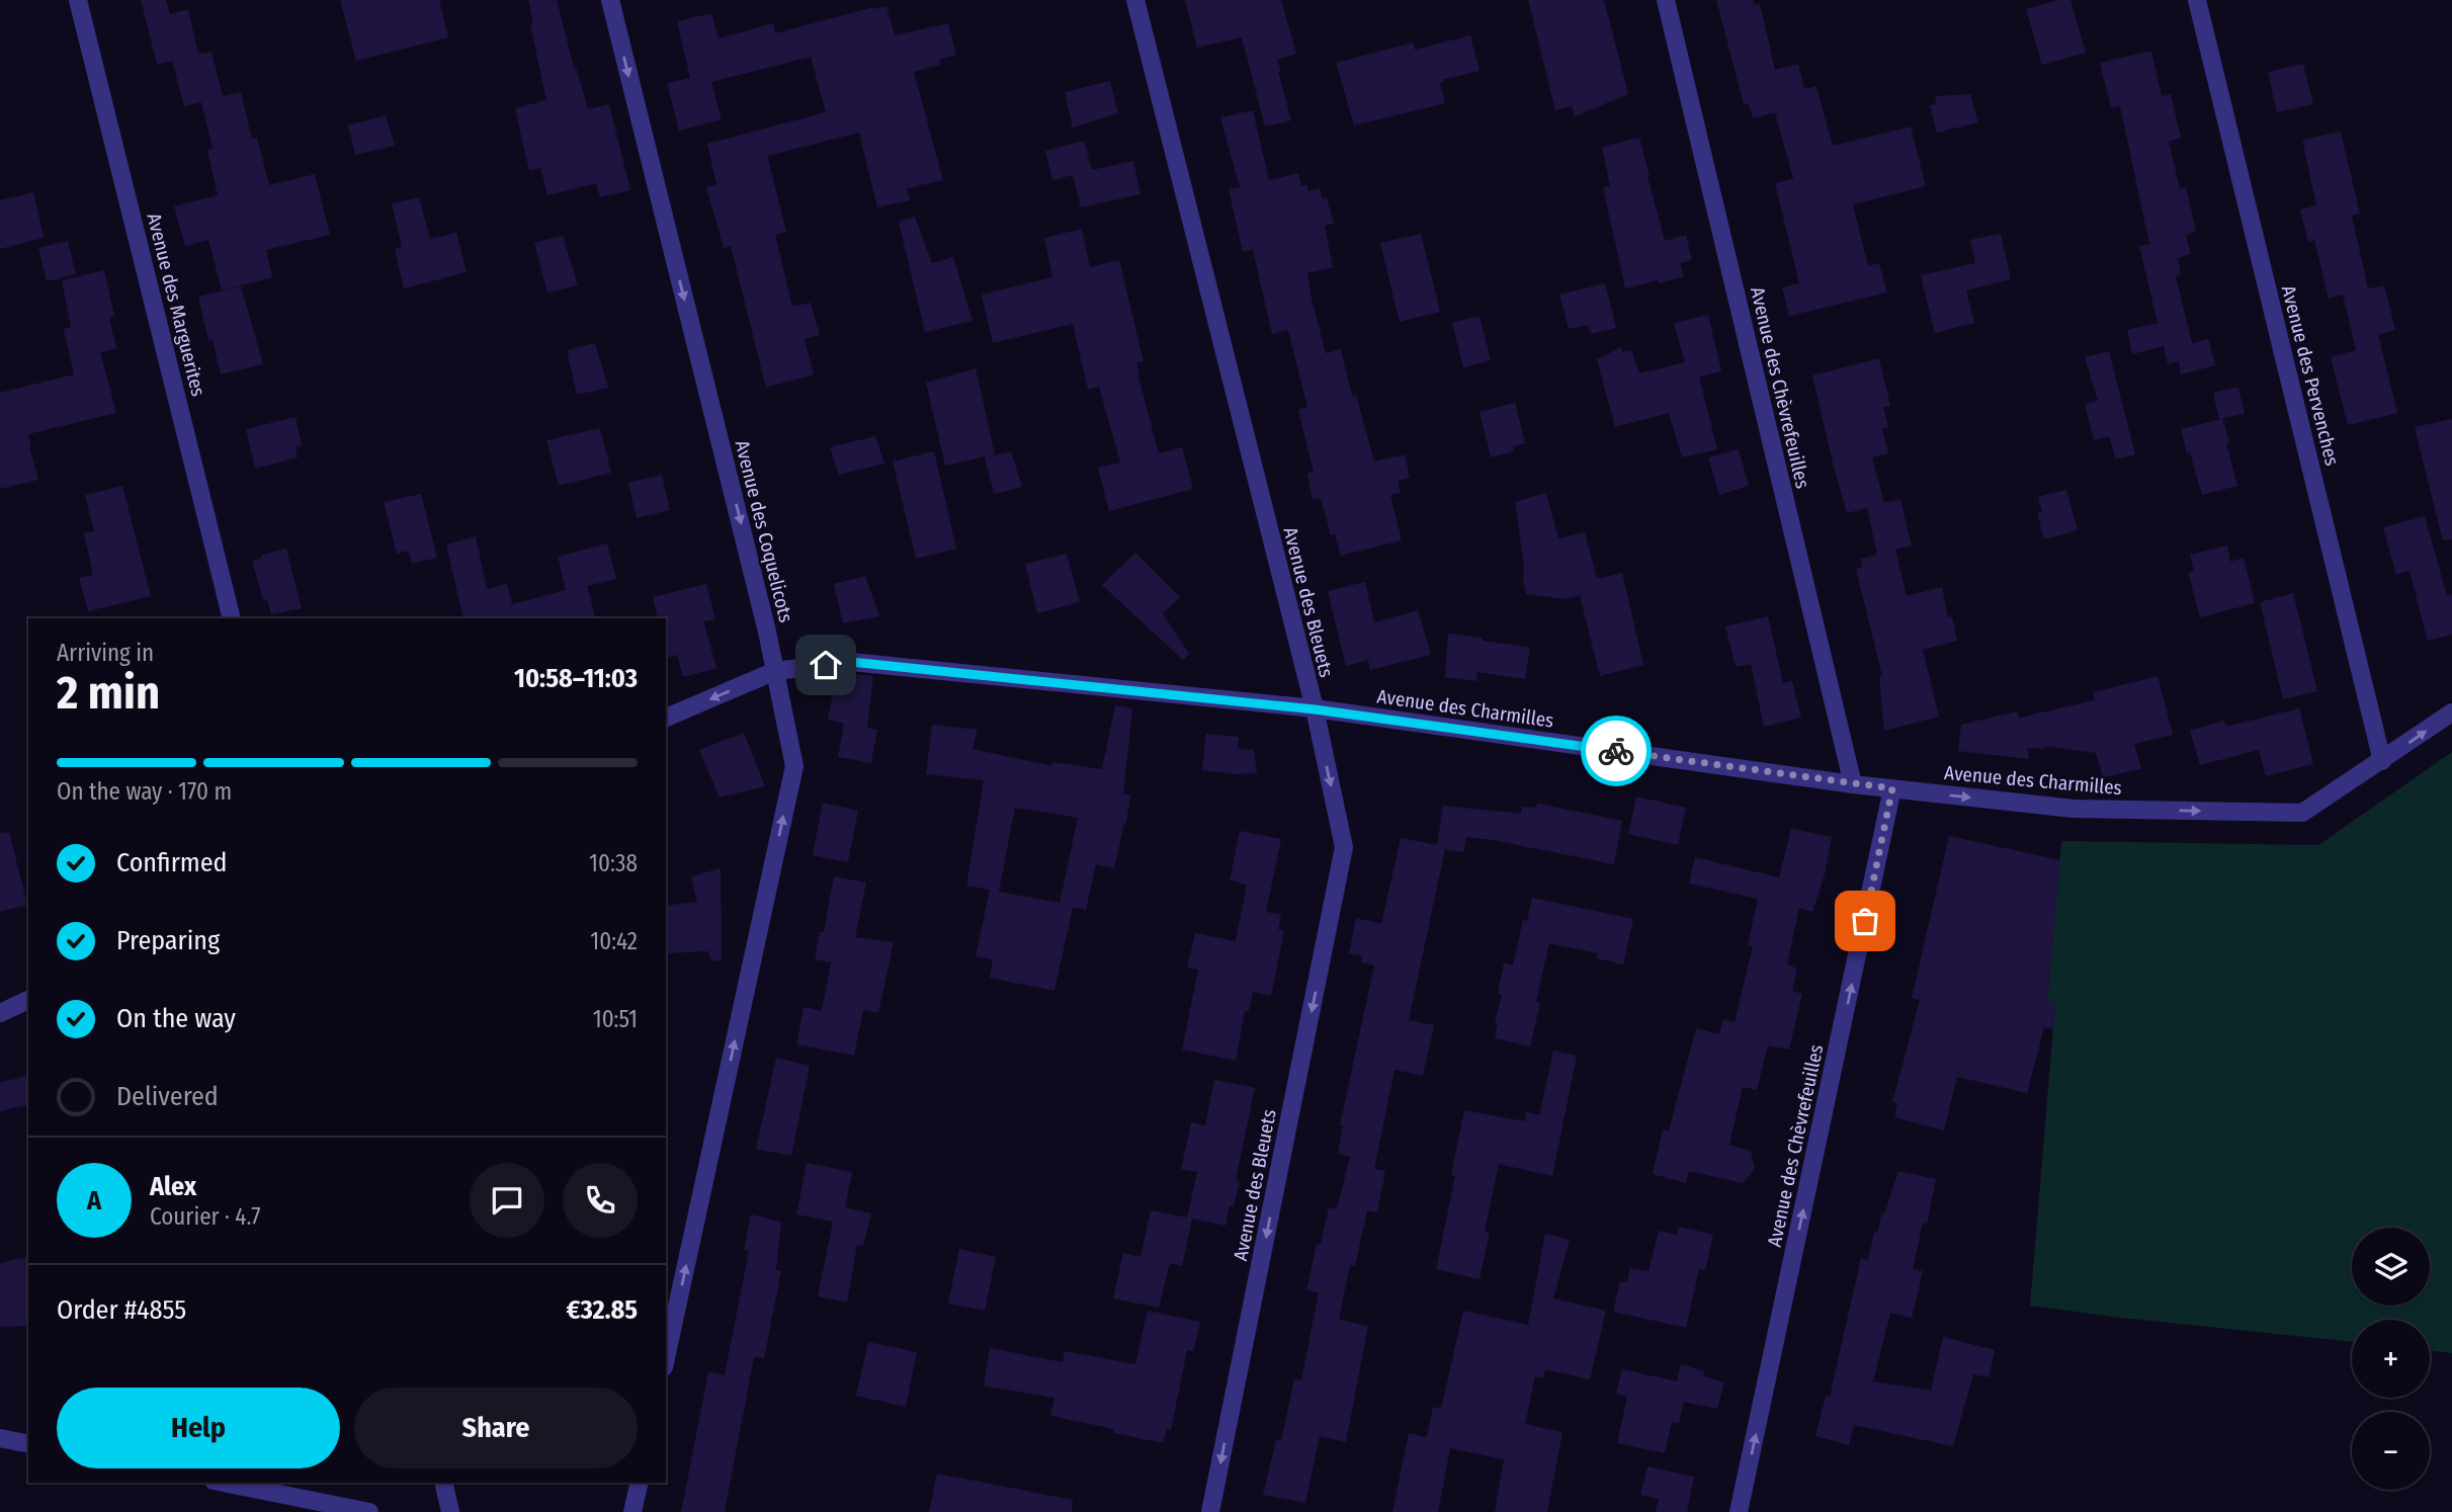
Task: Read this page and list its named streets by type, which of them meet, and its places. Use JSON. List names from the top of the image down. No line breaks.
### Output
{"streets":{"street":["Avenue des Marguerites","Avenue des Pervenches","Avenue des Chèvrefeuilles","Avenue des Coquelicots","Avenue des Bleuets","Avenue des Charmilles"]},"crossings":[["Avenue des Pervenches","Avenue des Charmilles"],["Avenue des Chèvrefeuilles","Avenue des Charmilles"],["Avenue des Coquelicots","Avenue des Charmilles"],["Avenue des Bleuets","Avenue des Charmilles"]],"one_way":["Avenue des Chèvrefeuilles","Avenue des Bleuets"],"page":{"heading":["2 min","Arriving in","10:58–11:03"],"panel":["Alex","Courier · 4.7","Order #4855","€32.85"],"bar":"On the way · 170 m","list":[["Confirmed","10:38"],["Preparing","10:42"],["On the way","10:51"],"Delivered"],"round":"A","map_buttons":["+","−"],"buttons":["Help","Share"]}}
